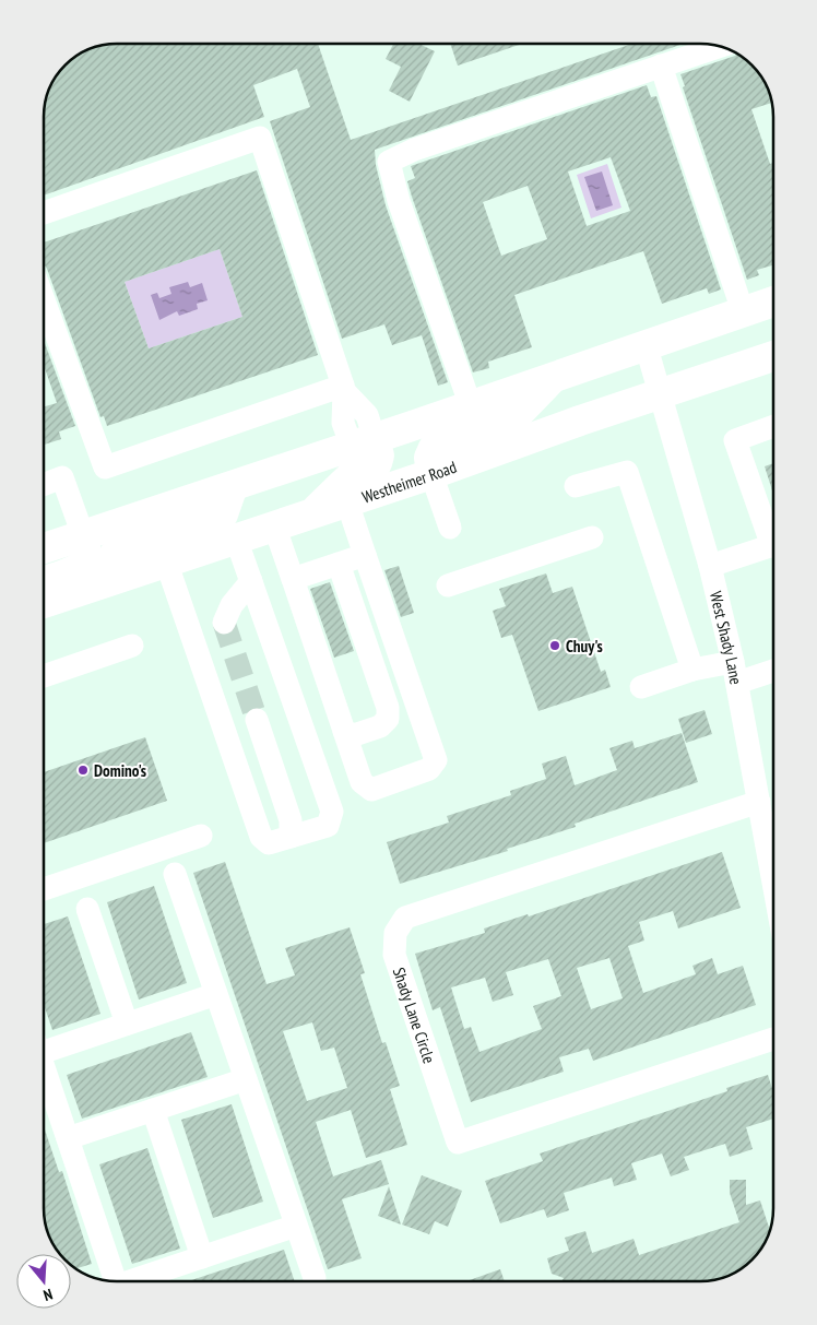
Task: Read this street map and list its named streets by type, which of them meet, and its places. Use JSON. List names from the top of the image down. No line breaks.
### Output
{"streets":{"main road":["Westheimer Road"],"street":["West Shady Lane","Shady Lane Circle"]},"crossings":[["Westheimer Road","West Shady Lane"],["West Shady Lane","Shady Lane Circle"]],"places":["Chuy's","Domino's"],"north":"bottom"}
